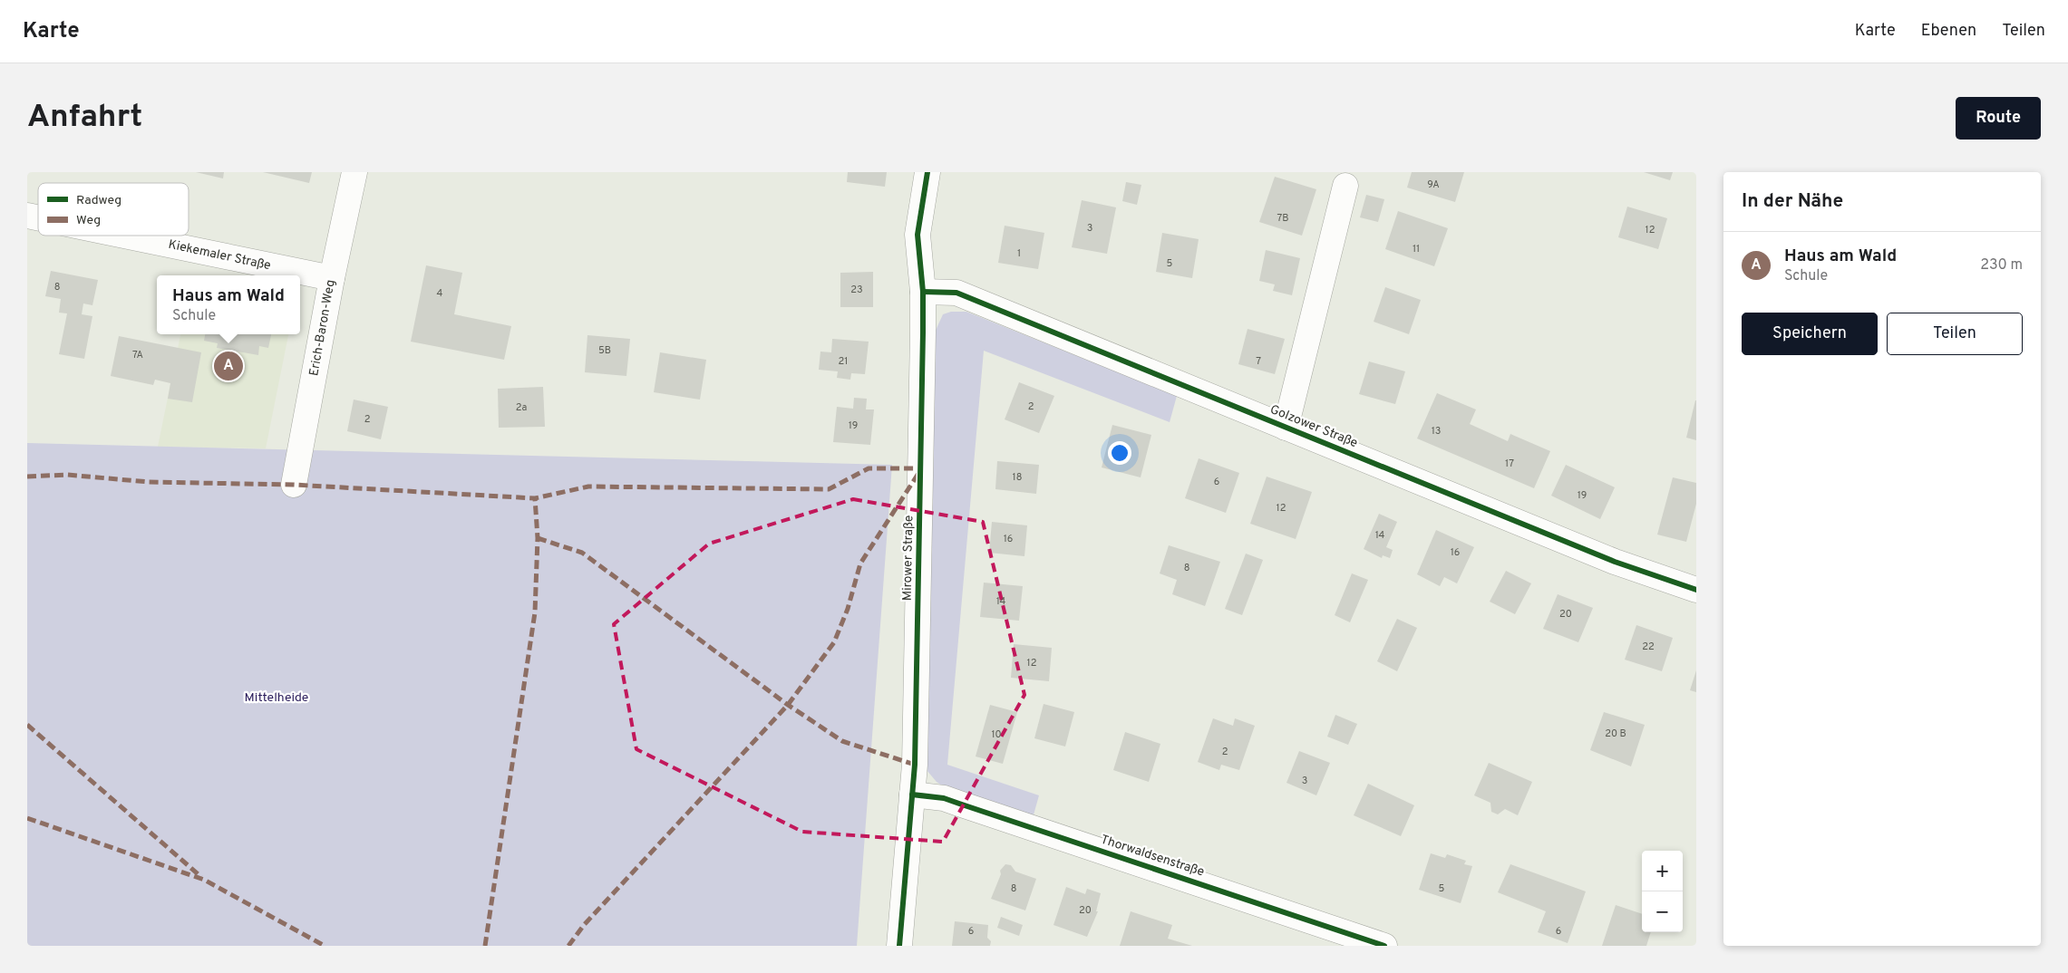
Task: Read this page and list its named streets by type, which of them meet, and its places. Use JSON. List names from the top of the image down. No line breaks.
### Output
{"streets":{"street":["Kiekemaler Straße","Erich-Baron-Weg","Golzower Straße","Mirower Straße","Thorwaldsenstraße"]},"crossings":[["Kiekemaler Straße","Erich-Baron-Weg"],["Golzower Straße","Mirower Straße"],["Mirower Straße","Thorwaldsenstraße"]],"parks":["Mittelheide"],"house_numbers":["9A","7B","3","12","11","1","5","8","23","4","5B","7A","21","7","2","2a","2","19","13","17","18","6","19","12","14","16","16","8","14","20","22","12","20 B","10","2","3","8","5","20","6","6"],"legend":["Radweg","Weg"],"page":{"header":"Karte","nav":["Karte","Ebenen","Teilen"],"buttons":["Route",["Speichern","Teilen"]],"title":"Anfahrt","heading":"In der Nähe","list":[{"mark":"A","name":"Haus am Wald","note":"Schule","value":"230 m"}],"popup":["Haus am Wald","Schule"],"pins":"A","map_buttons":["+","−"]}}
